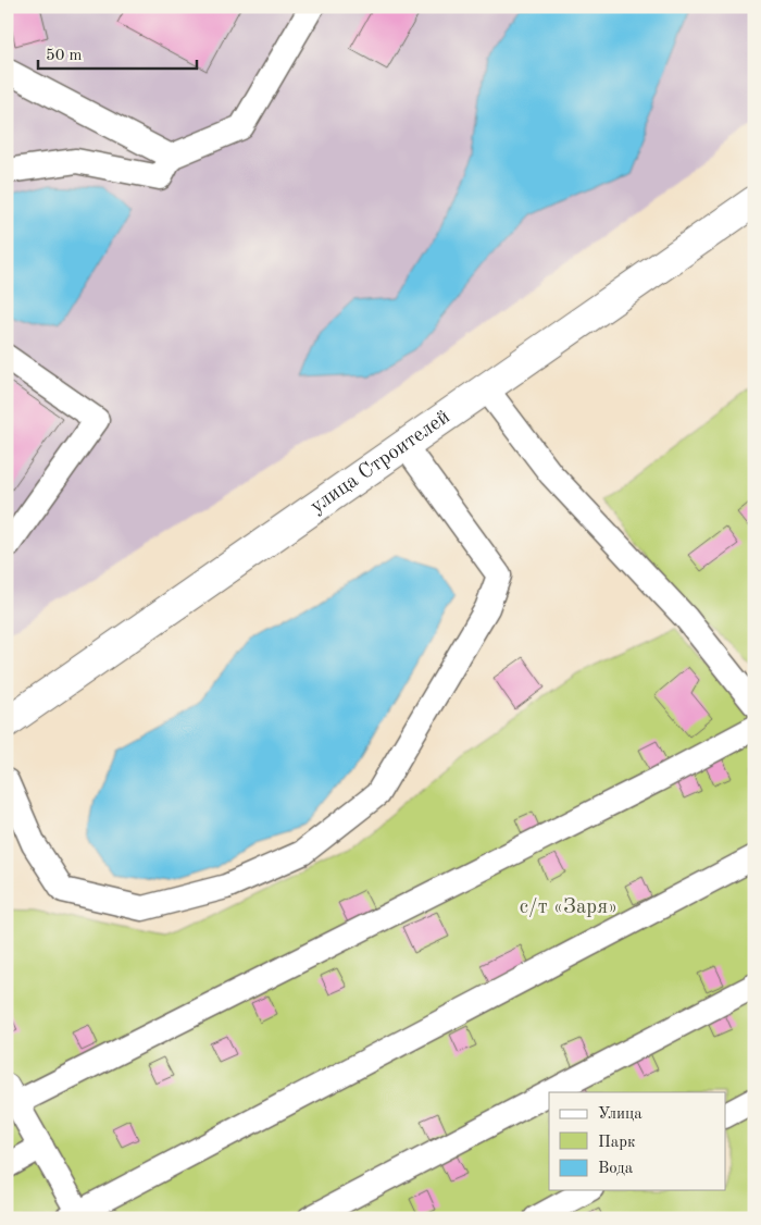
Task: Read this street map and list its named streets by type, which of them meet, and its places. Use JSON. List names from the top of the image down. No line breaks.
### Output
{"streets":{"main road":["улица Строителей"]},"parks":["с/т «Заря»"],"legend":["Улица","Парк","Вода"],"scale_bar":"50 m"}
